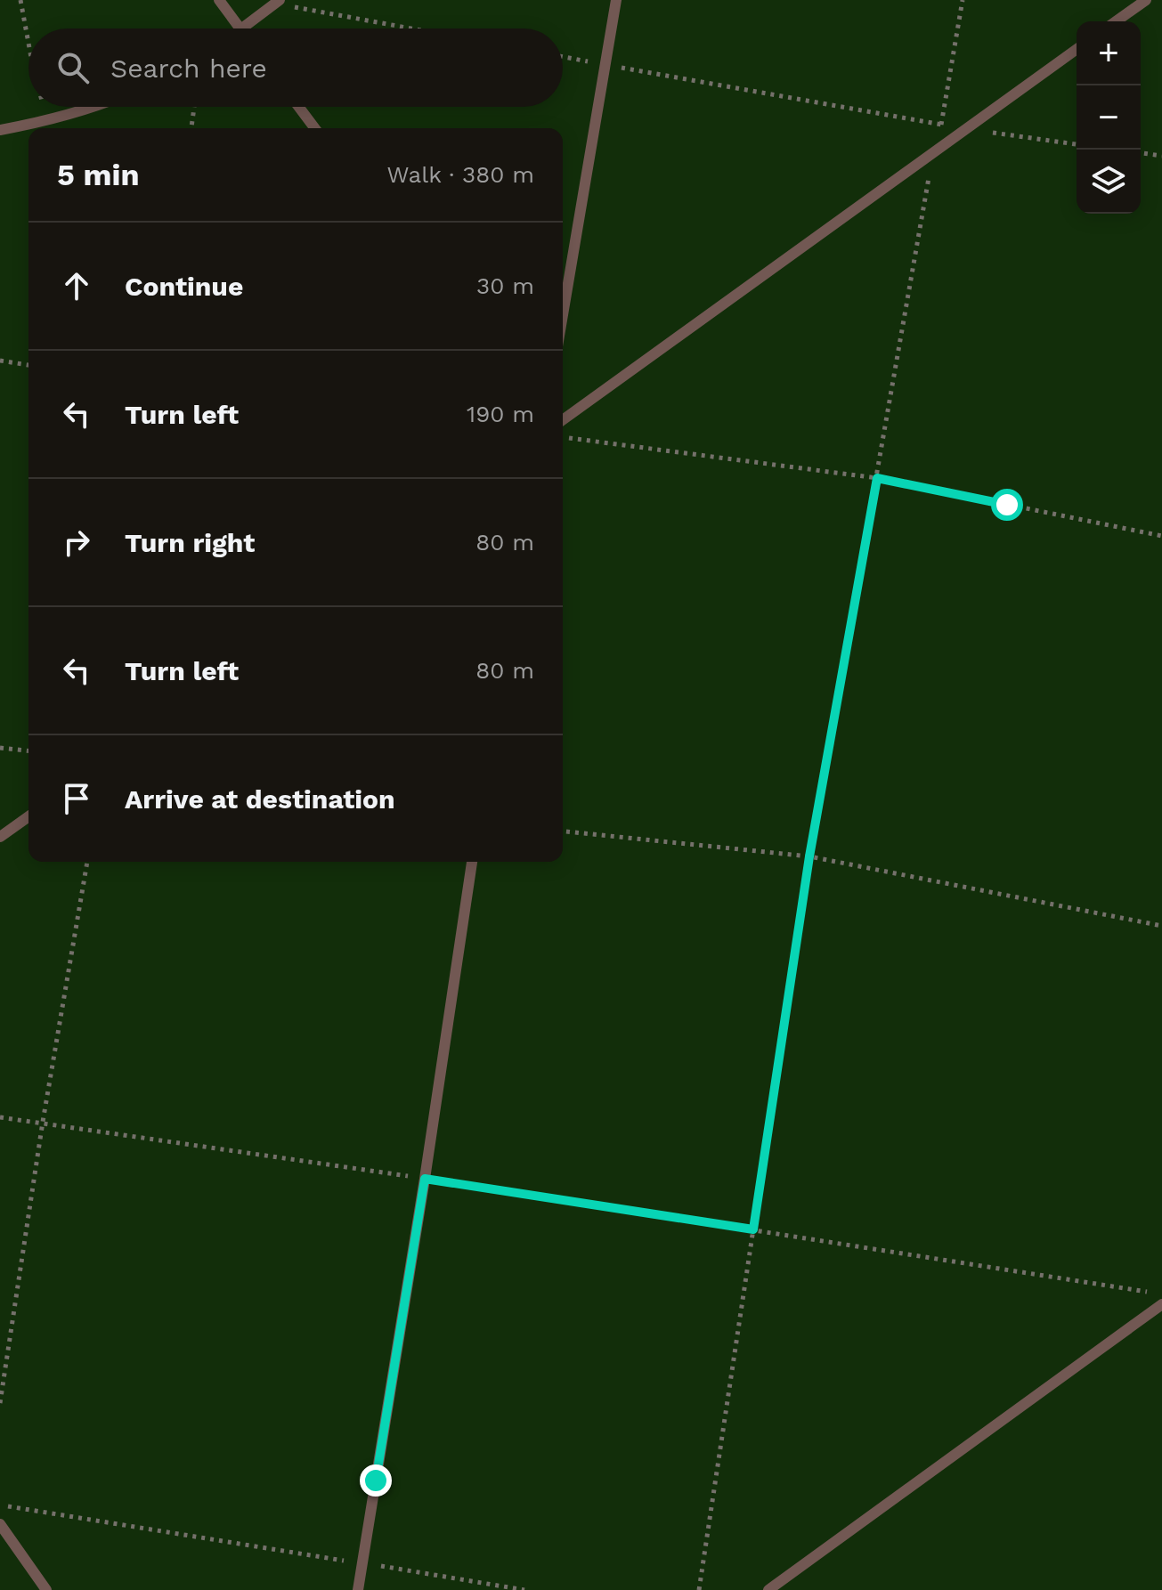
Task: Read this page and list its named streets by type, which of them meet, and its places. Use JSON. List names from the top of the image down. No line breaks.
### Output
{"page":{"map_buttons":["+","−"],"search":"Search here","heading":["5 min","Walk · 380 m"],"list":[["Continue","30 m"],["Turn left","190 m"],["Turn right","80 m"],["Turn left","80 m"],"Arrive at destination"]}}
